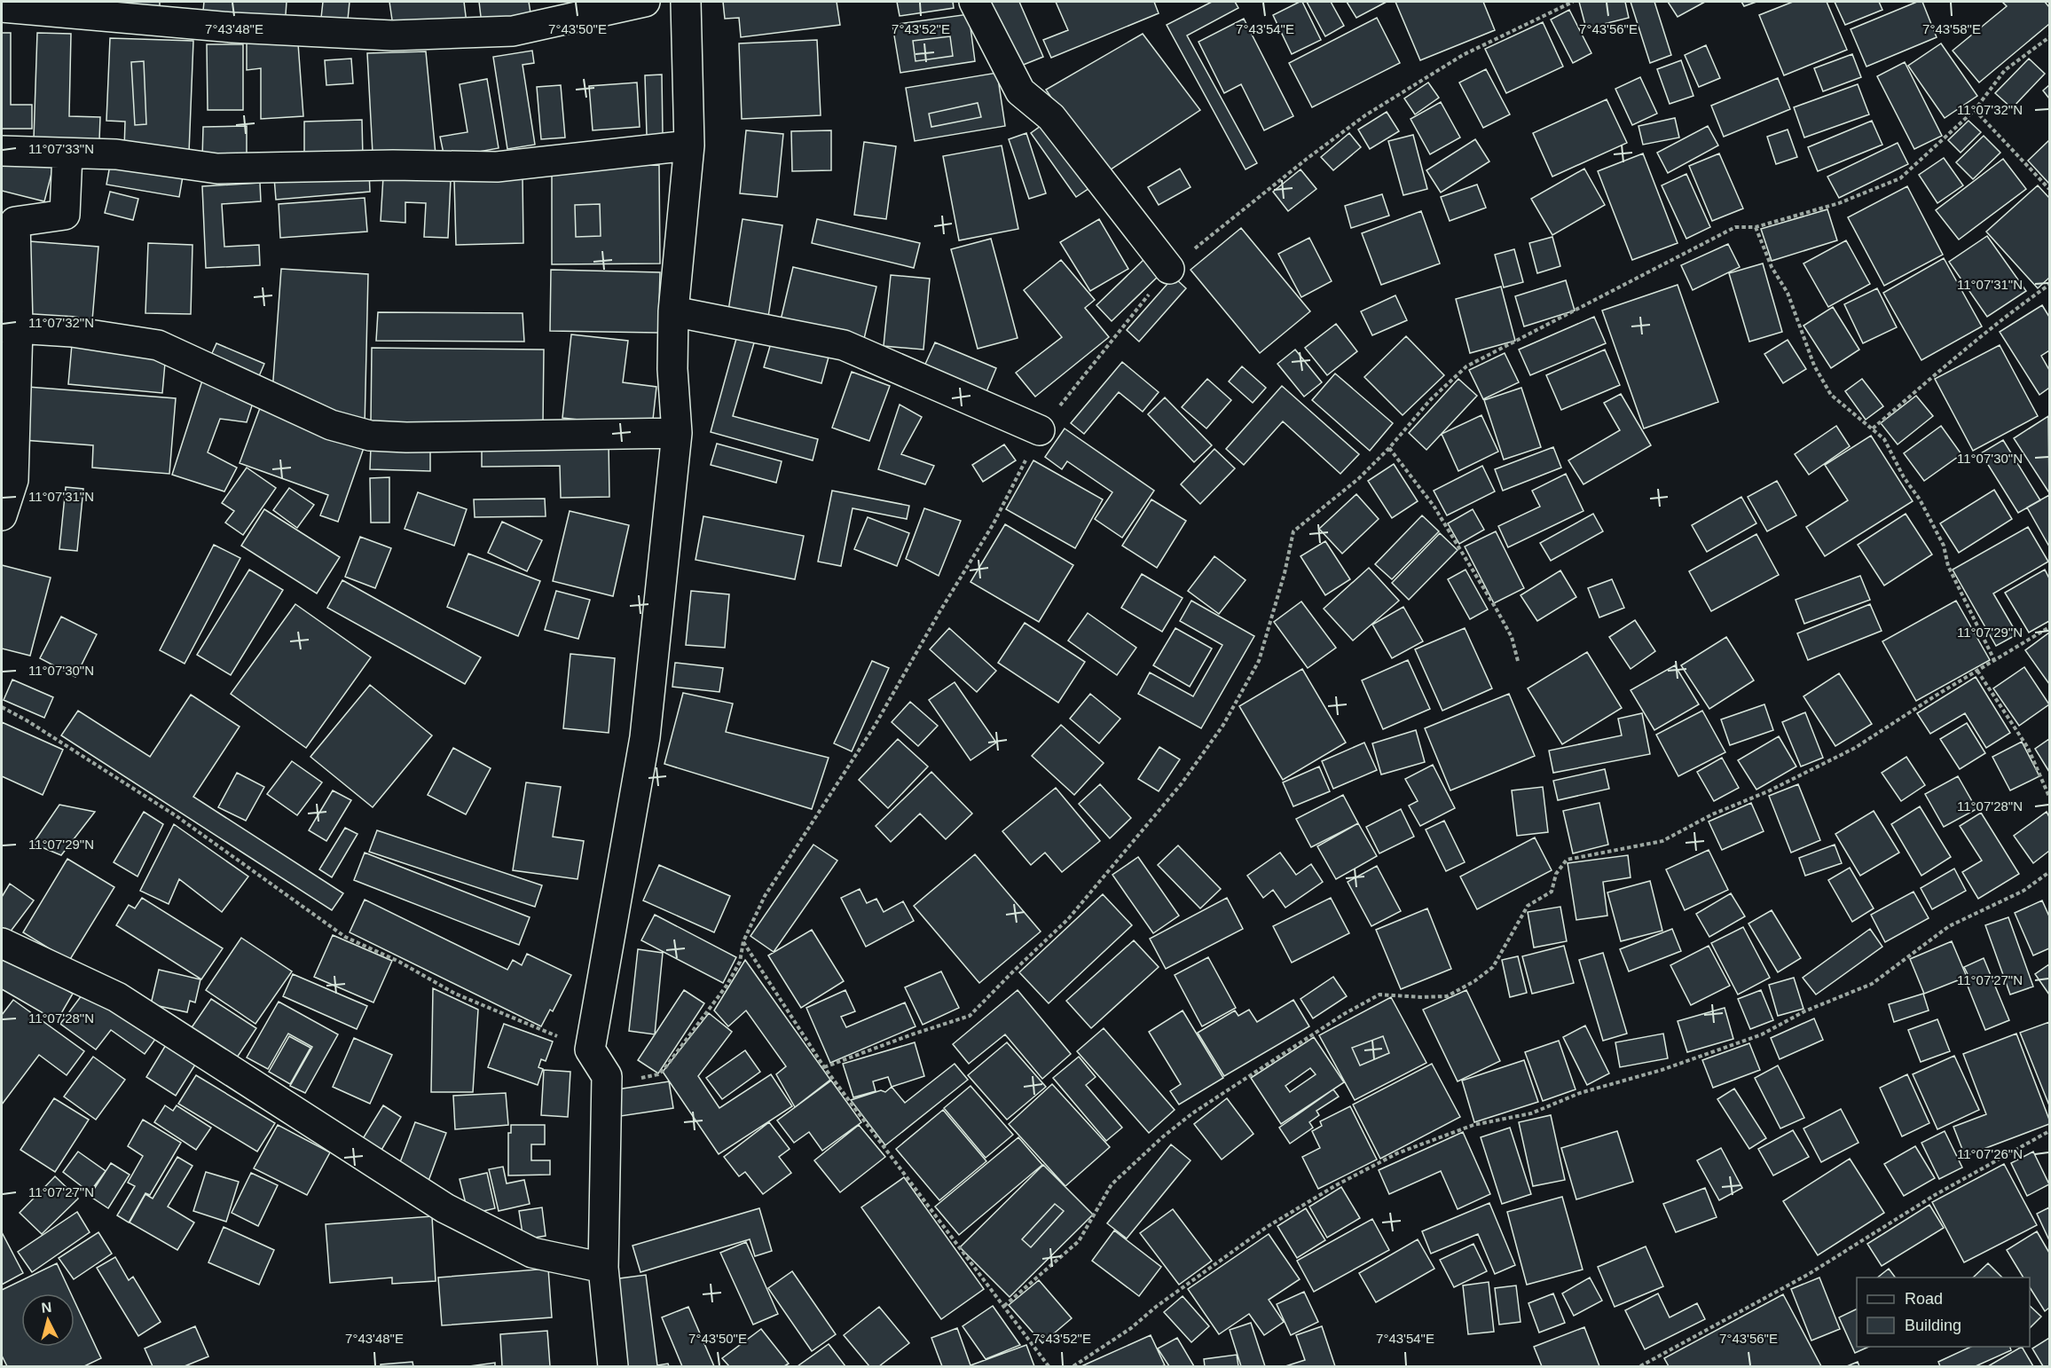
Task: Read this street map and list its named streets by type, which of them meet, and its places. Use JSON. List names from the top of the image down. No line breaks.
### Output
{"legend":["Road","Building"],"north":"top","coordinates":["7°43'48\"E","7°43'50\"E","7°43'52\"E","7°43'54\"E","7°43'56\"E","7°43'58\"E","11°07'32\"N","11°07'33\"N","11°07'31\"N","11°07'30\"N","11°07'29\"N","11°07'28\"N","11°07'27\"N","11°07'26\"N"]}
